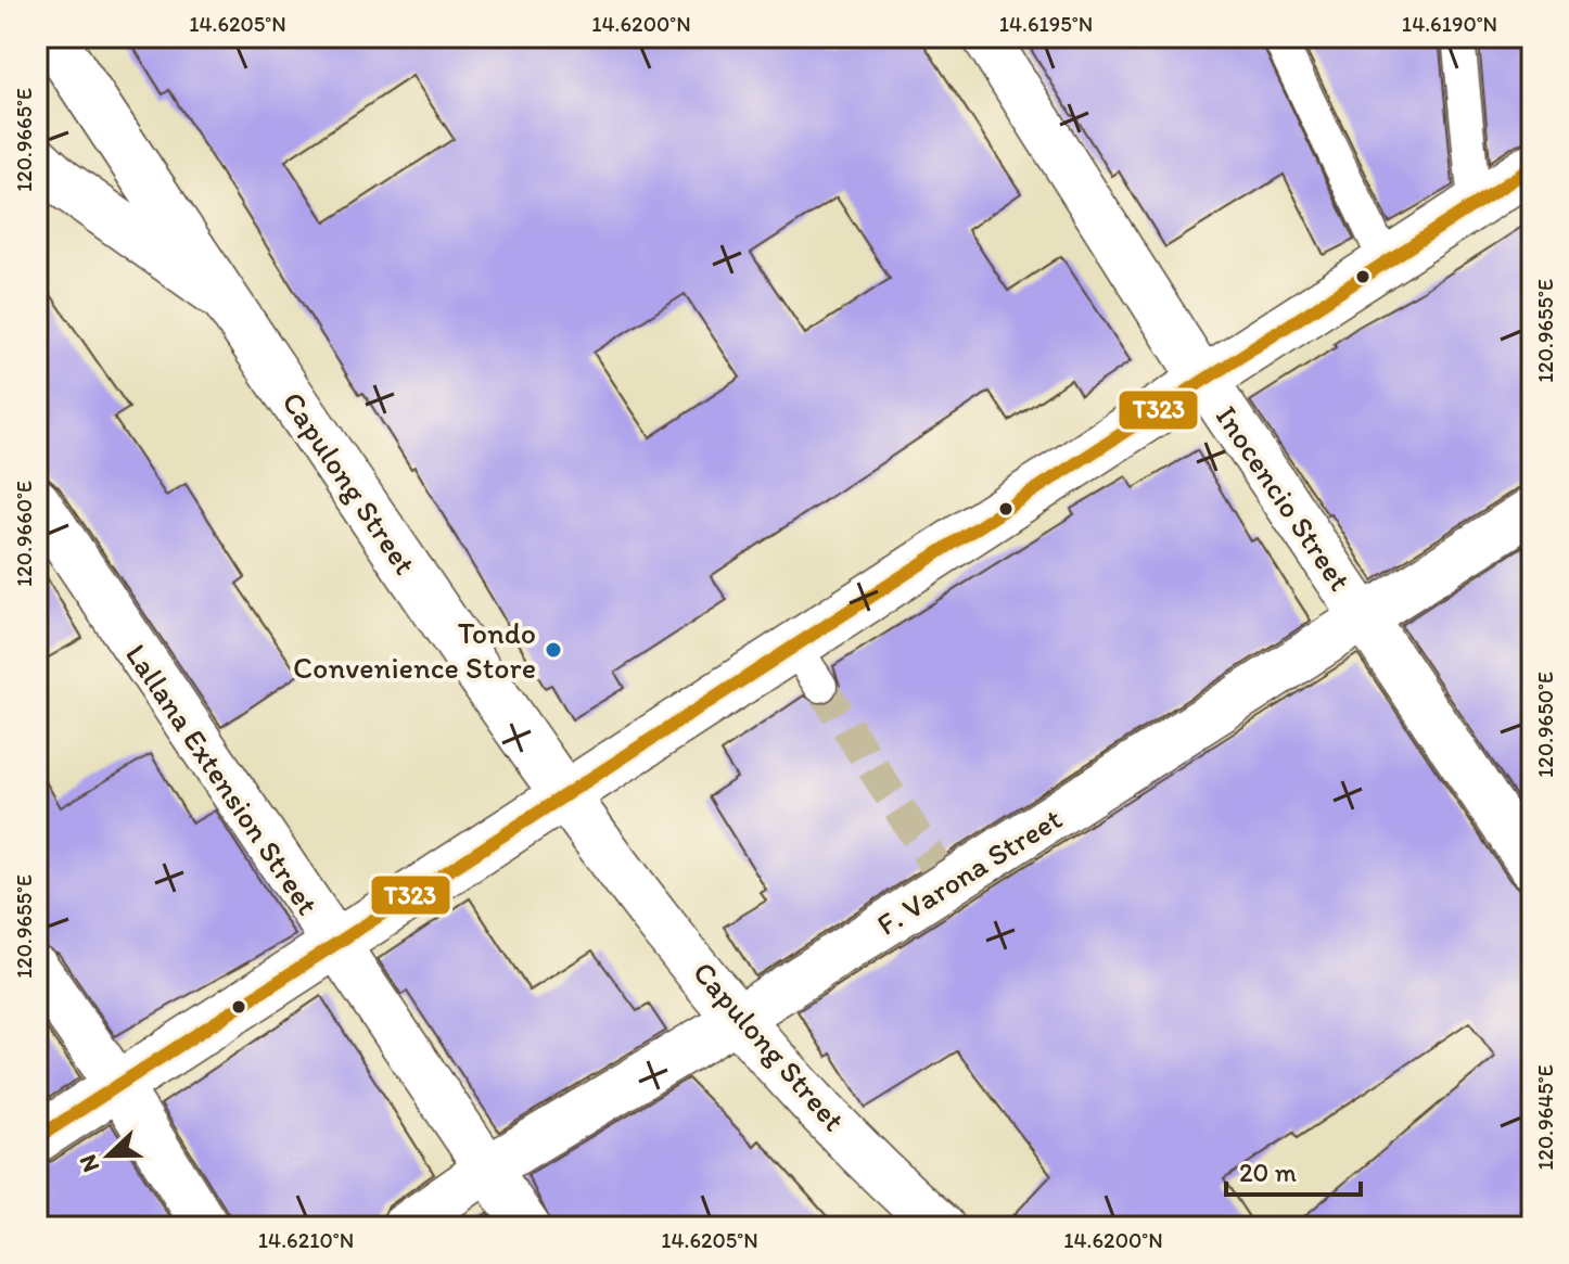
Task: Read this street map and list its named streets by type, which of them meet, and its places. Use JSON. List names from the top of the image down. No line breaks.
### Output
{"streets":{"street":["Capulong Street","Inocencio Street","Lallana Extension Street","F. Varona Street"]},"crossings":[["Capulong Street","F. Varona Street"],["Inocencio Street","F. Varona Street"],["Lallana Extension Street","F. Varona Street"]],"places":["Tondo Convenience Store"],"lines":["transit line T323"],"scale_bar":"20 m","north":"left","coordinates":["14.6205°N","14.6200°N","14.6195°N","14.6190°N","120.9665°E","120.9655°E","120.9660°E","120.9650°E","120.9645°E","14.6210°N"]}
